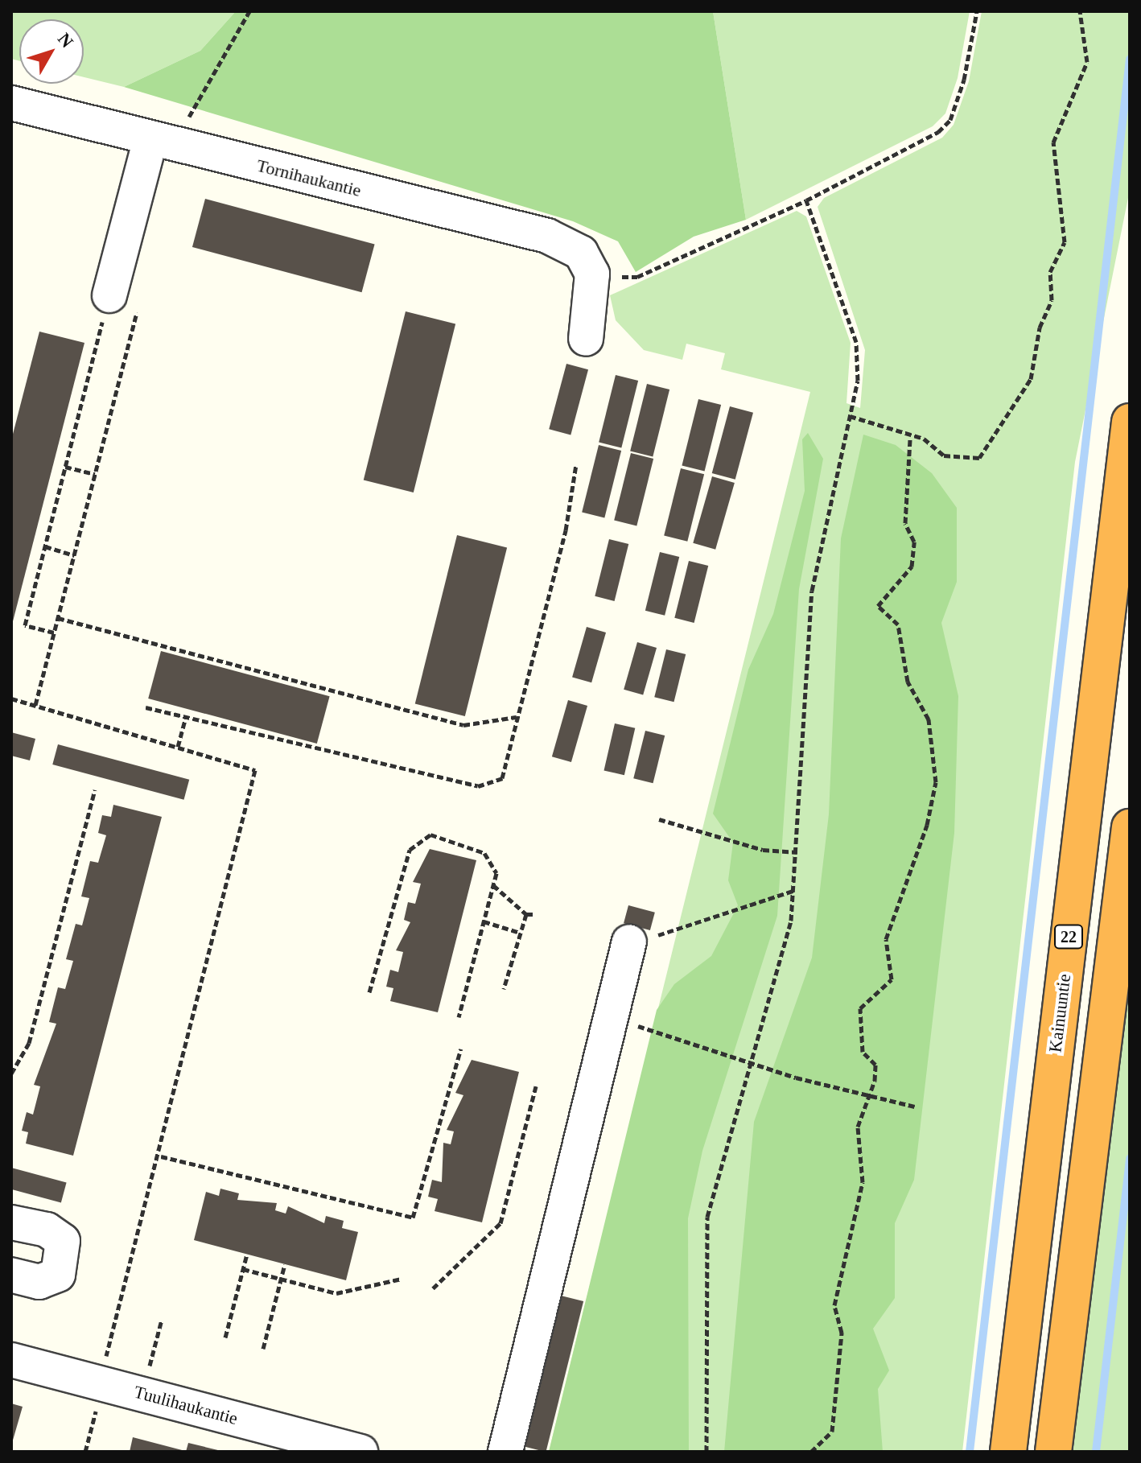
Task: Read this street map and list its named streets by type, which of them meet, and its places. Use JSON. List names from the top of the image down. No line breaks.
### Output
{"streets":{"highway":["22","Kainuuntie"],"street":["Tornihaukantie","Tuulihaukantie"]},"north":"top right"}
